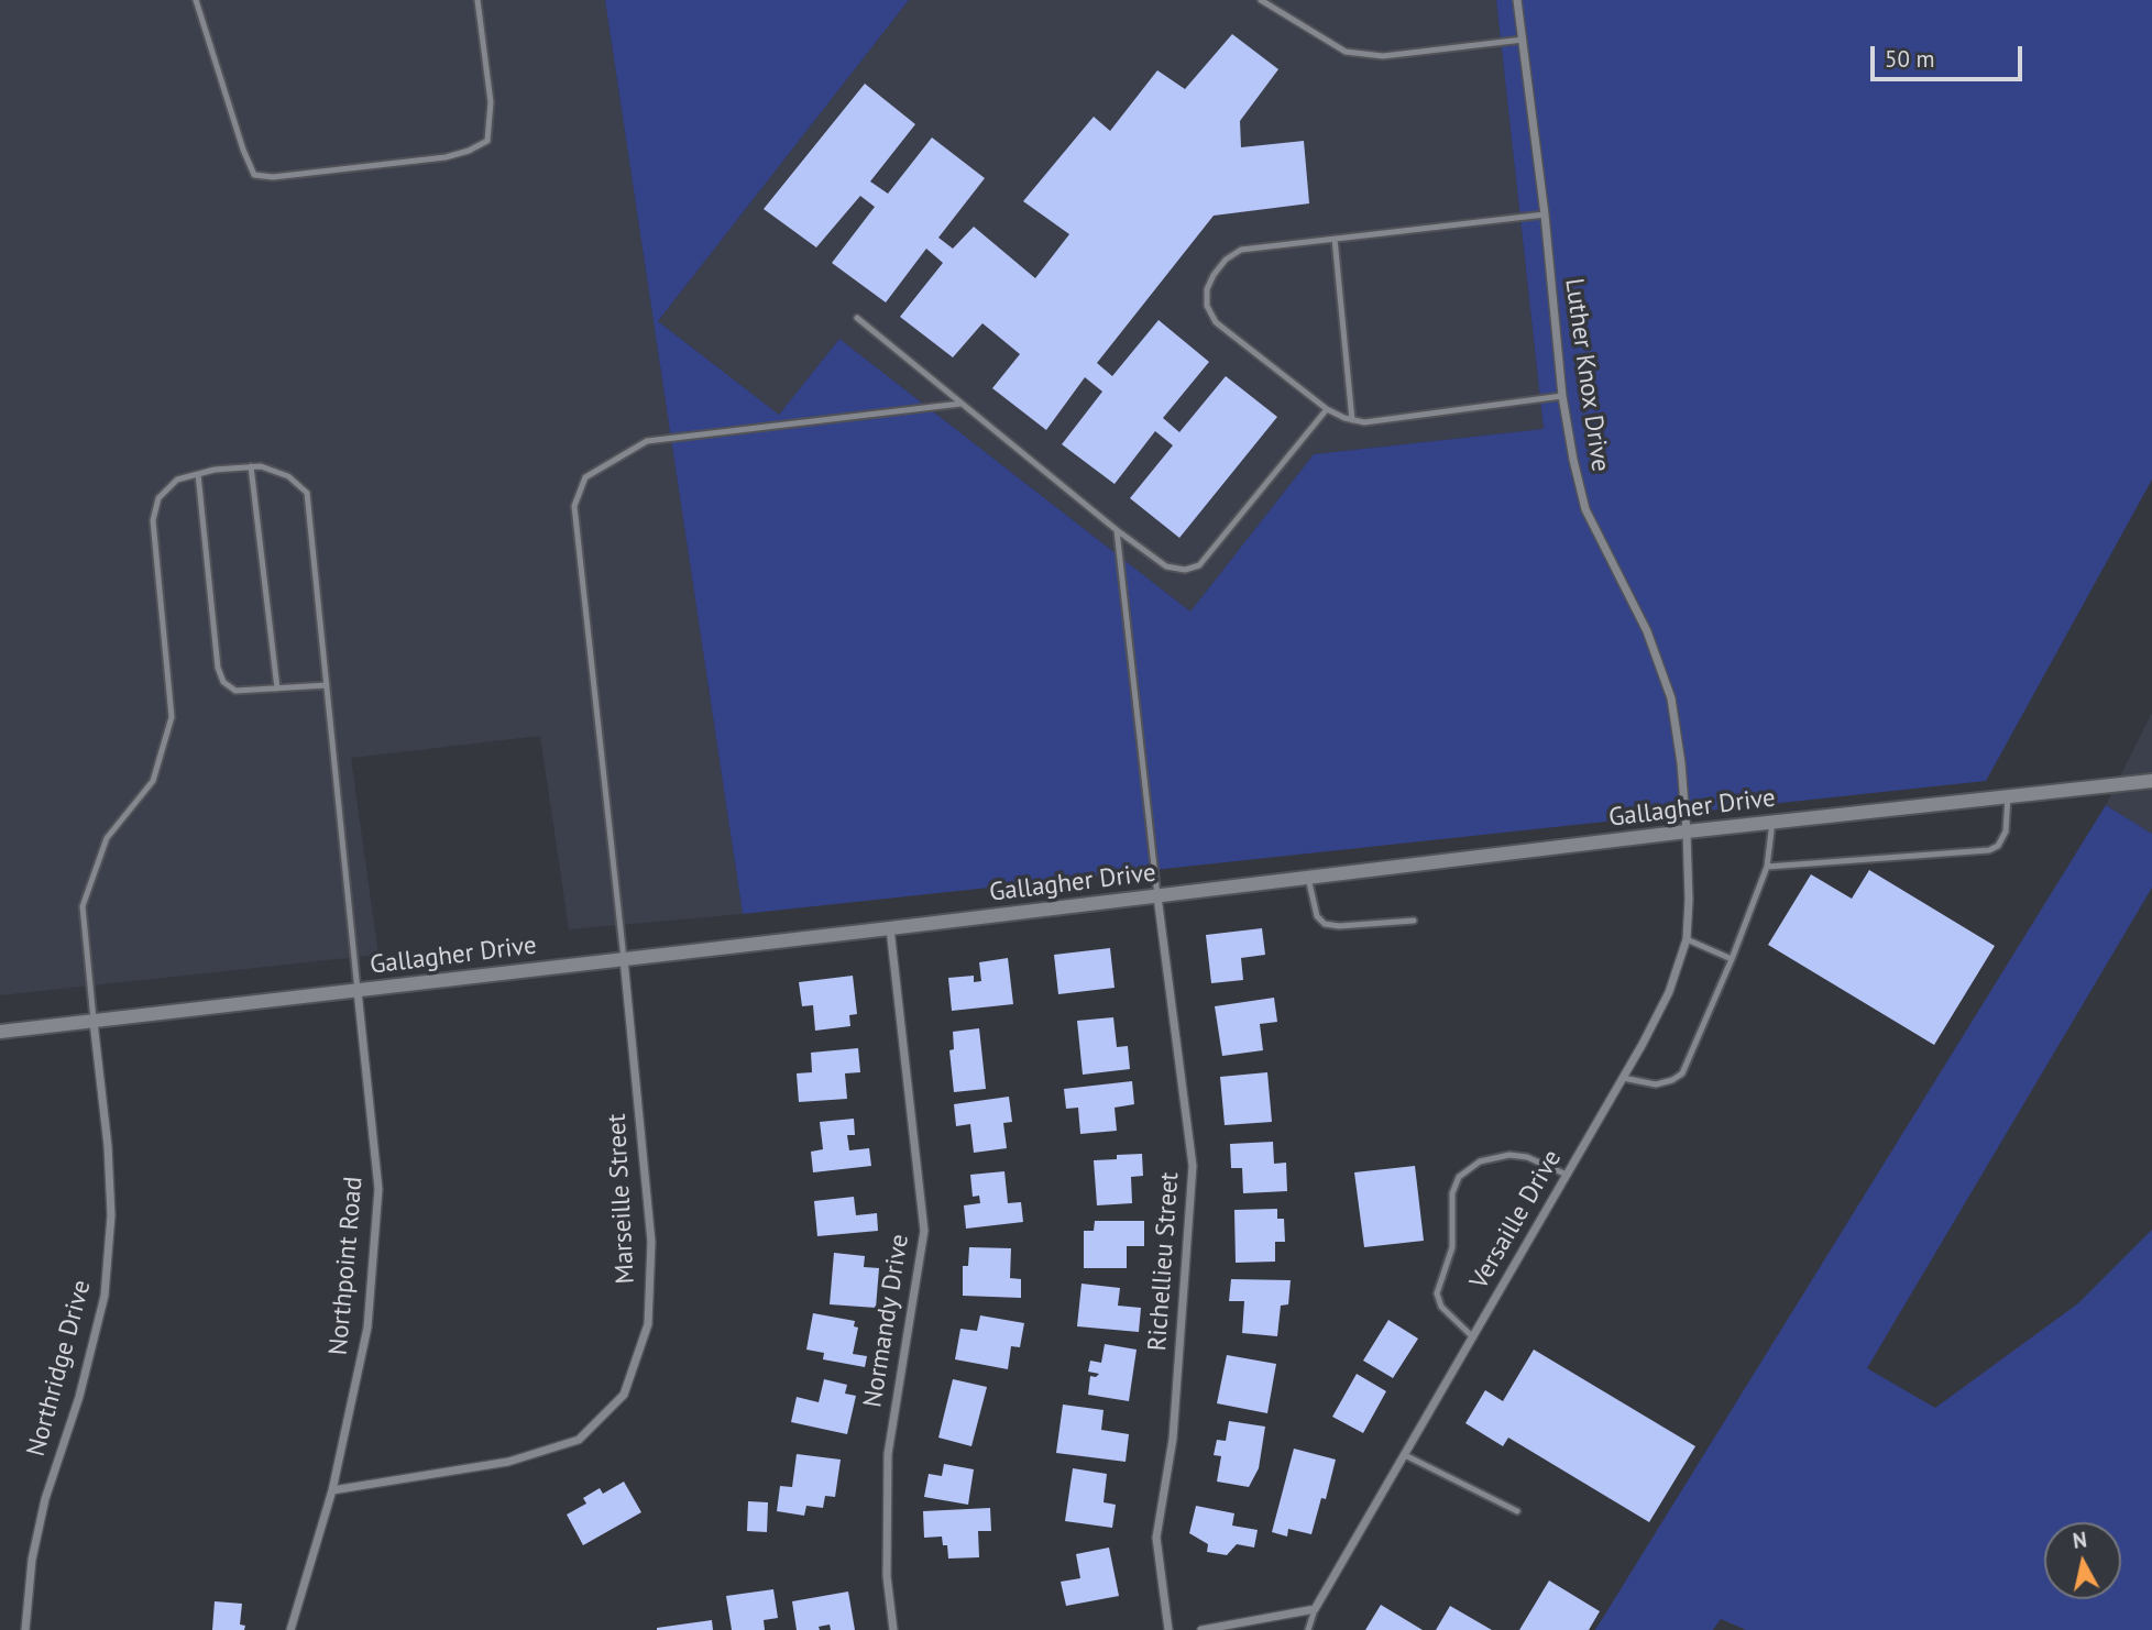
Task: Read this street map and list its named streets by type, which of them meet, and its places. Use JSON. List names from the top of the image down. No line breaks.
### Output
{"streets":{"street":["Luther Knox Drive","Gallagher Drive","Marseille Street","Versaille Drive","Richellieu Street","Northpoint Road","Normandy Drive","Northridge Drive"]},"crossings":[["Luther Knox Drive","Gallagher Drive"],["Luther Knox Drive","Versaille Drive"],["Gallagher Drive","Marseille Street"],["Gallagher Drive","Versaille Drive"],["Gallagher Drive","Richellieu Street"],["Gallagher Drive","Northpoint Road"],["Gallagher Drive","Normandy Drive"],["Gallagher Drive","Northridge Drive"],["Marseille Street","Northpoint Road"]],"scale_bar":"50 m","north":"top"}
